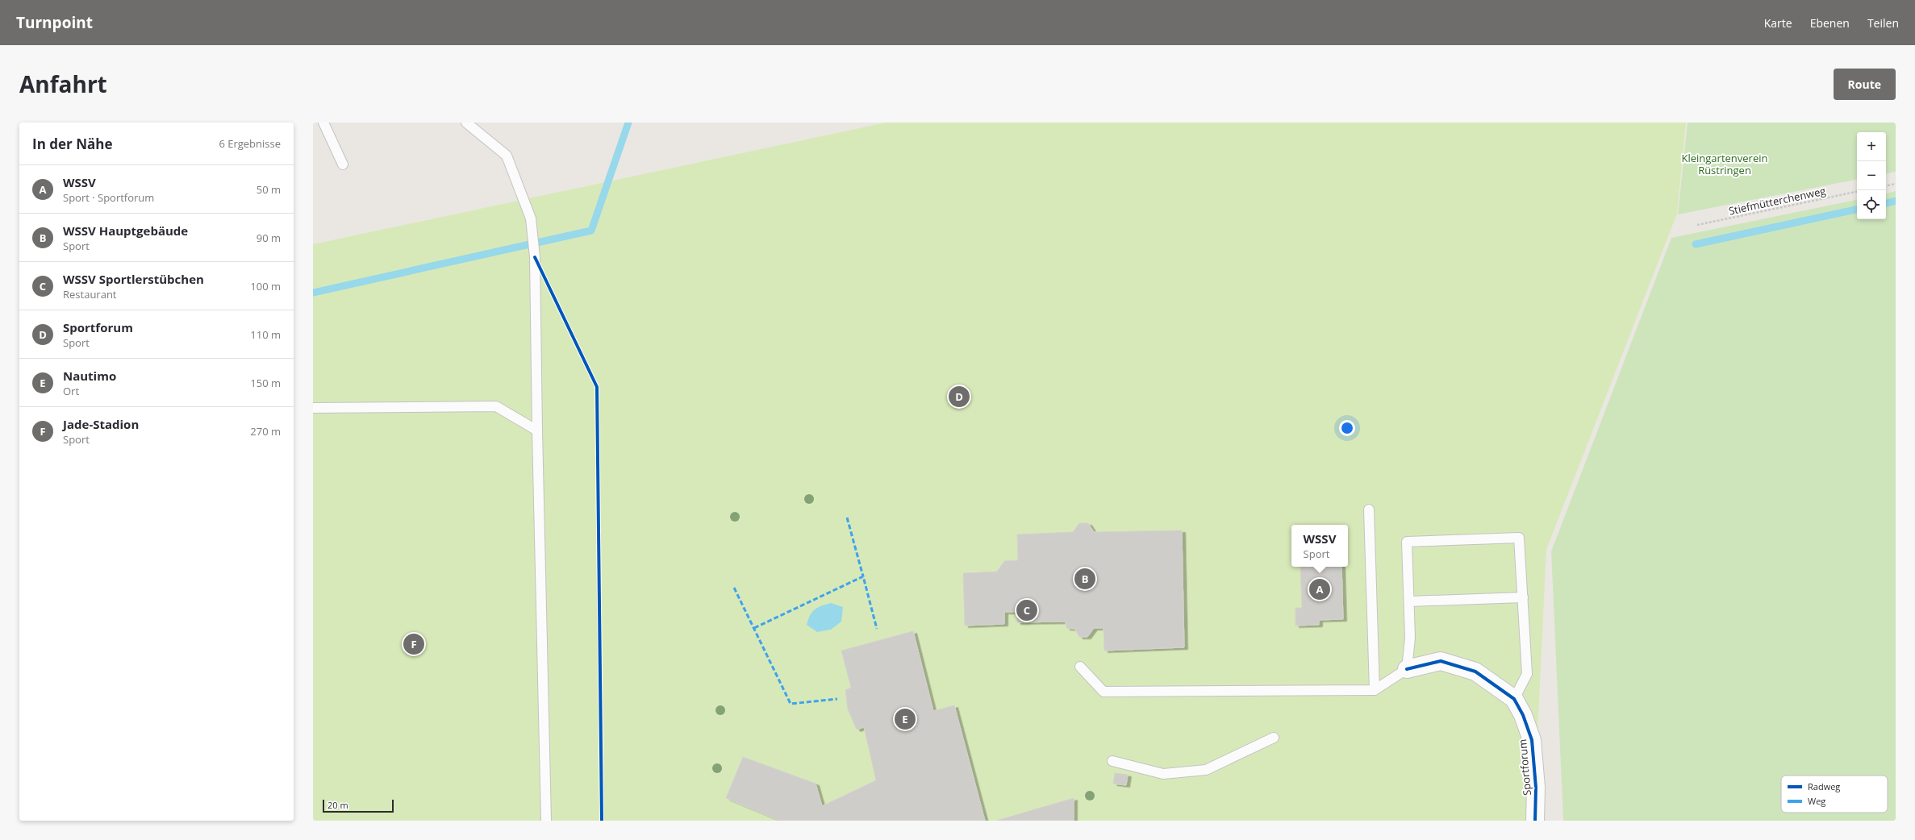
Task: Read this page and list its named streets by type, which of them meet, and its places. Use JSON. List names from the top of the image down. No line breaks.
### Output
{"streets":{"street":["Sportforum"],"path":["Stiefmütterchenweg"]},"parks":["Kleingartenverein Rüstringen"],"legend":["Radweg","Weg"],"scale_bar":"20 m","page":{"header":"Turnpoint","nav":["Karte","Ebenen","Teilen"],"title":"Anfahrt","buttons":"Route","heading":["In der Nähe","6 Ergebnisse"],"map_buttons":["+","−"],"list":[{"mark":"A","name":"WSSV","note":"Sport · Sportforum","value":"50 m"},{"mark":"B","name":"WSSV Hauptgebäude","note":"Sport","value":"90 m"},{"mark":"C","name":"WSSV Sportlerstübchen","note":"Restaurant","value":"100 m"},{"mark":"D","name":"Sportforum","note":"Sport","value":"110 m"},{"mark":"E","name":"Nautimo","note":"Ort","value":"150 m"},{"mark":"F","name":"Jade-Stadion","note":"Sport","value":"270 m"}],"pins":["D","B","A","C","F","E"],"popup":["WSSV","Sport"],"scale":"20 m"}}
